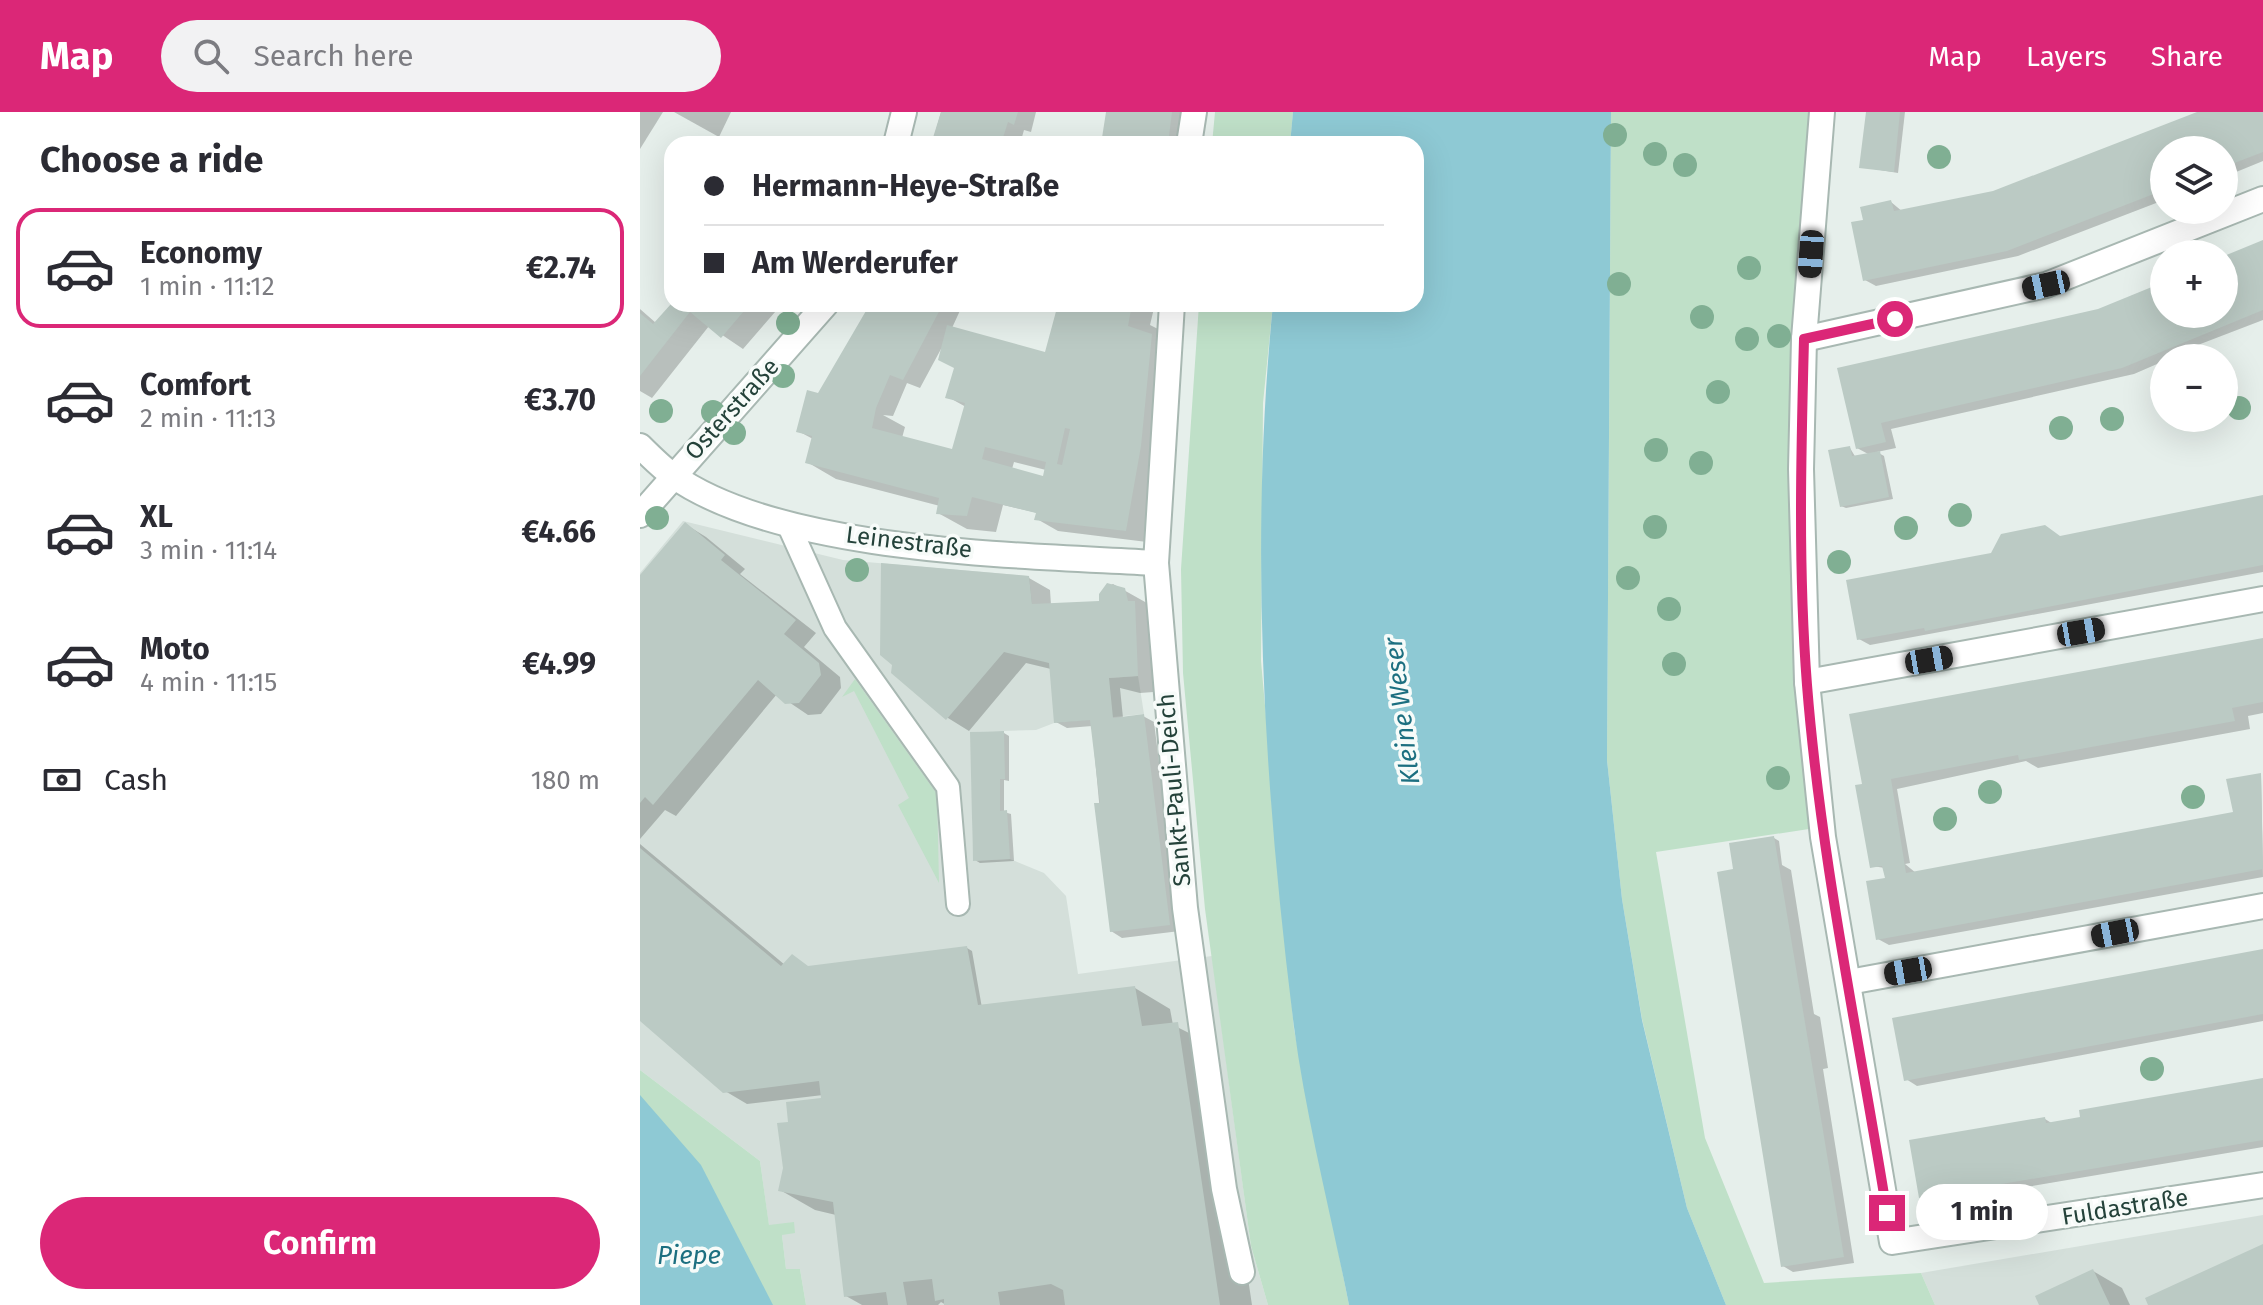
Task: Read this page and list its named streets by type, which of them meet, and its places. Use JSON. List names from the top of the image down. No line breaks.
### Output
{"streets":{"street":["Osterstraße","Leinestraße","Sankt-Pauli-Deich","Fuldastraße"]},"crossings":[["Osterstraße","Leinestraße"],["Leinestraße","Sankt-Pauli-Deich"]],"water":["Kleine Weser","Piepe"],"page":{"header":"Map","search":"Search here","nav":["Map","Layers","Share"],"heading":"Choose a ride","map_buttons":["+","−"],"banner":["Hermann-Heye-Straße","Am Werderufer"],"list":[{"name":"Economy","note":"1 min · 11:12","value":"€2.74"},{"name":"Comfort","note":"2 min · 11:13","value":"€3.70"},{"name":"XL","note":"3 min · 11:14","value":"€4.66"},{"name":"Moto","note":"4 min · 11:15","value":"€4.99"}],"pay":["Cash","180 m"],"buttons":"Confirm","bubble":"1 min"}}
